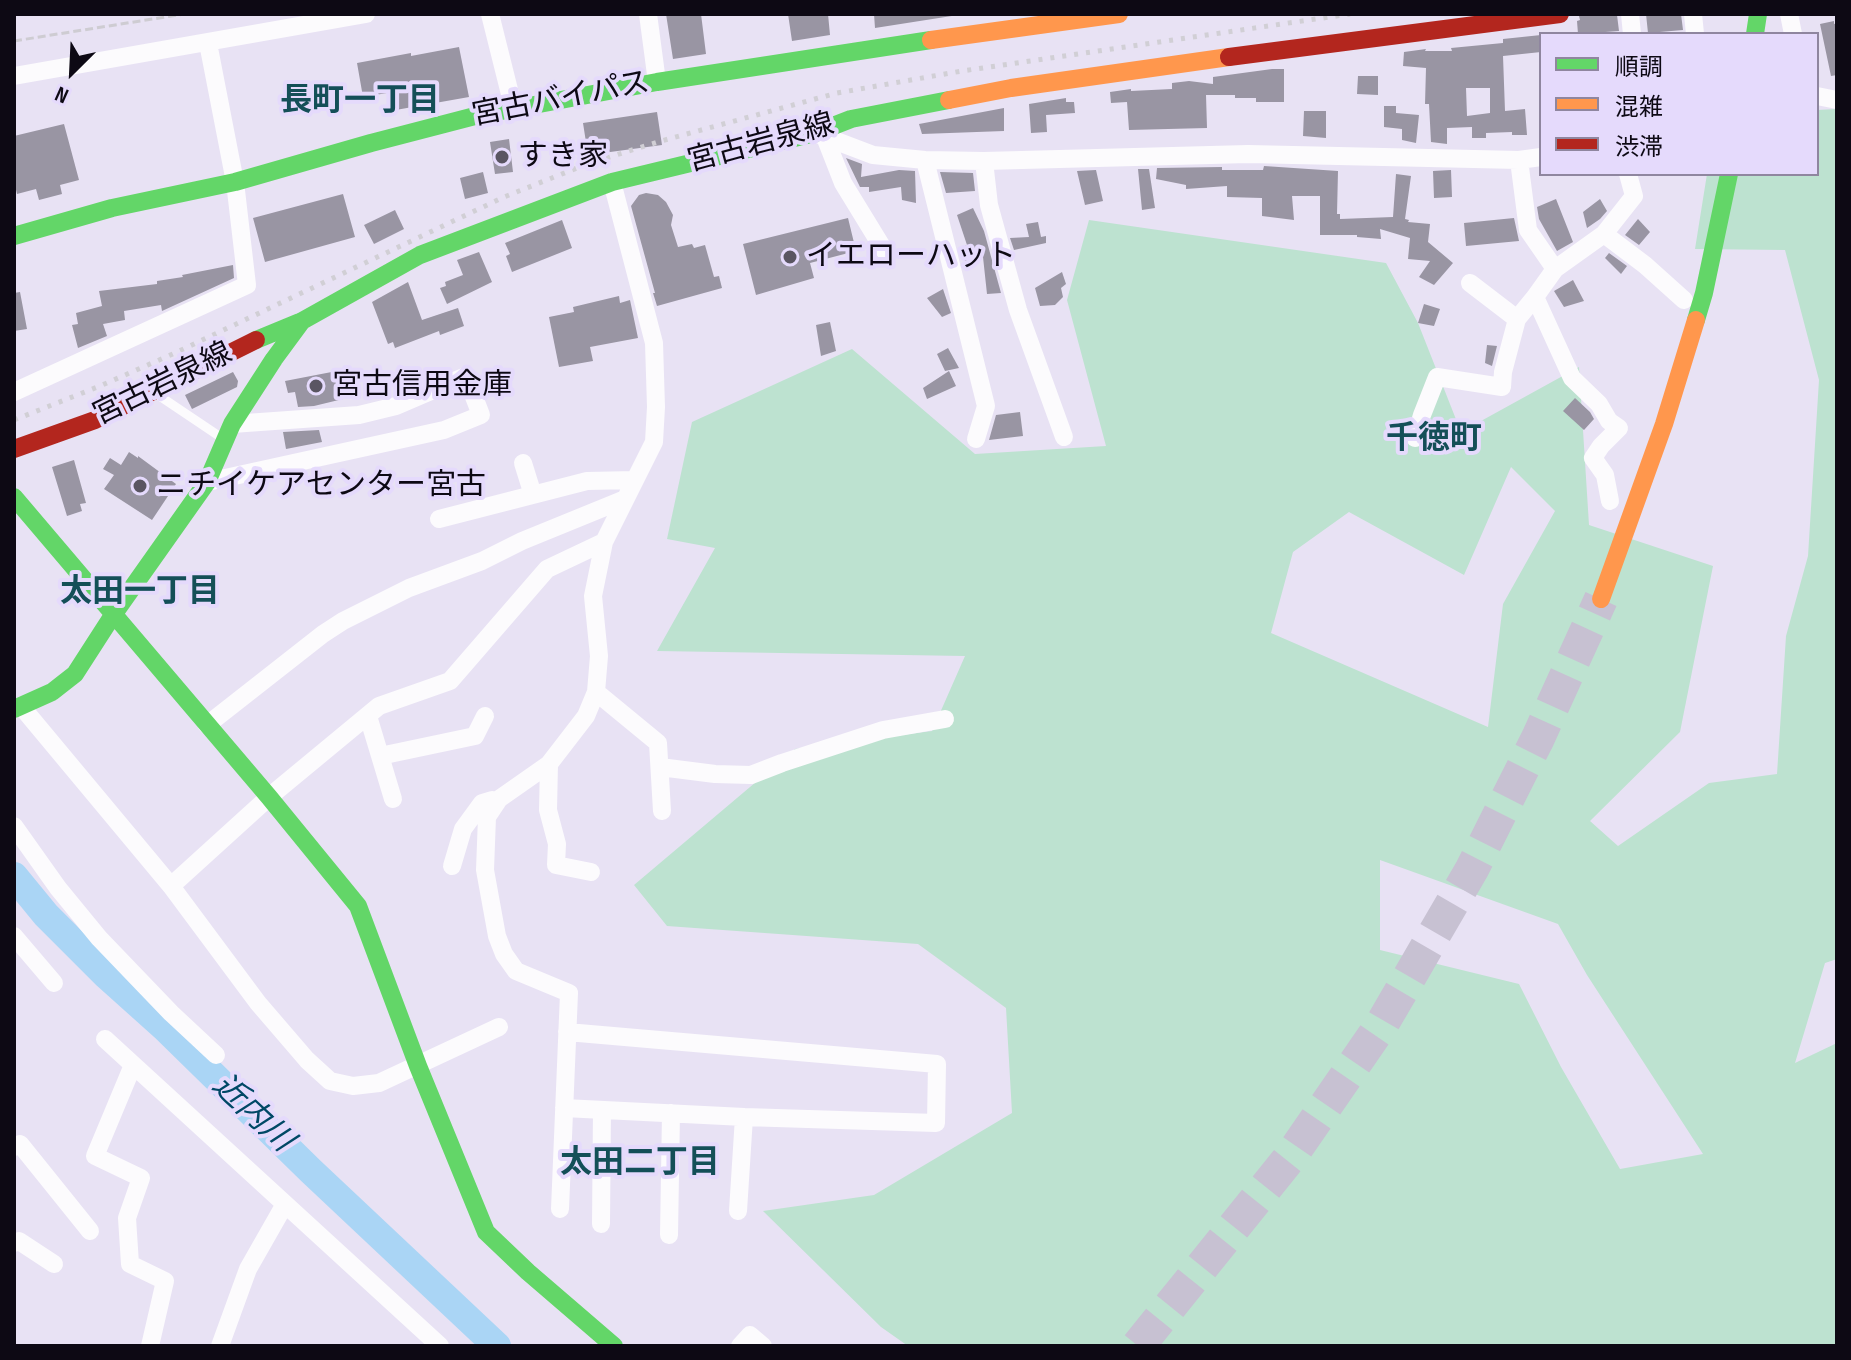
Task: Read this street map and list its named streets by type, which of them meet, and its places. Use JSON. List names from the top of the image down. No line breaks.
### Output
{"streets":{"main road":["宮古バイパス","宮古岩泉線"]},"districts":["長町一丁目","千徳町","太田一丁目","太田二丁目"],"water":["近内川"],"places":["すき家","イエローハット","宮古信用金庫","ニチイケアセンター宮古"],"legend":["順調","混雑","渋滞"],"north":"bottom left"}
